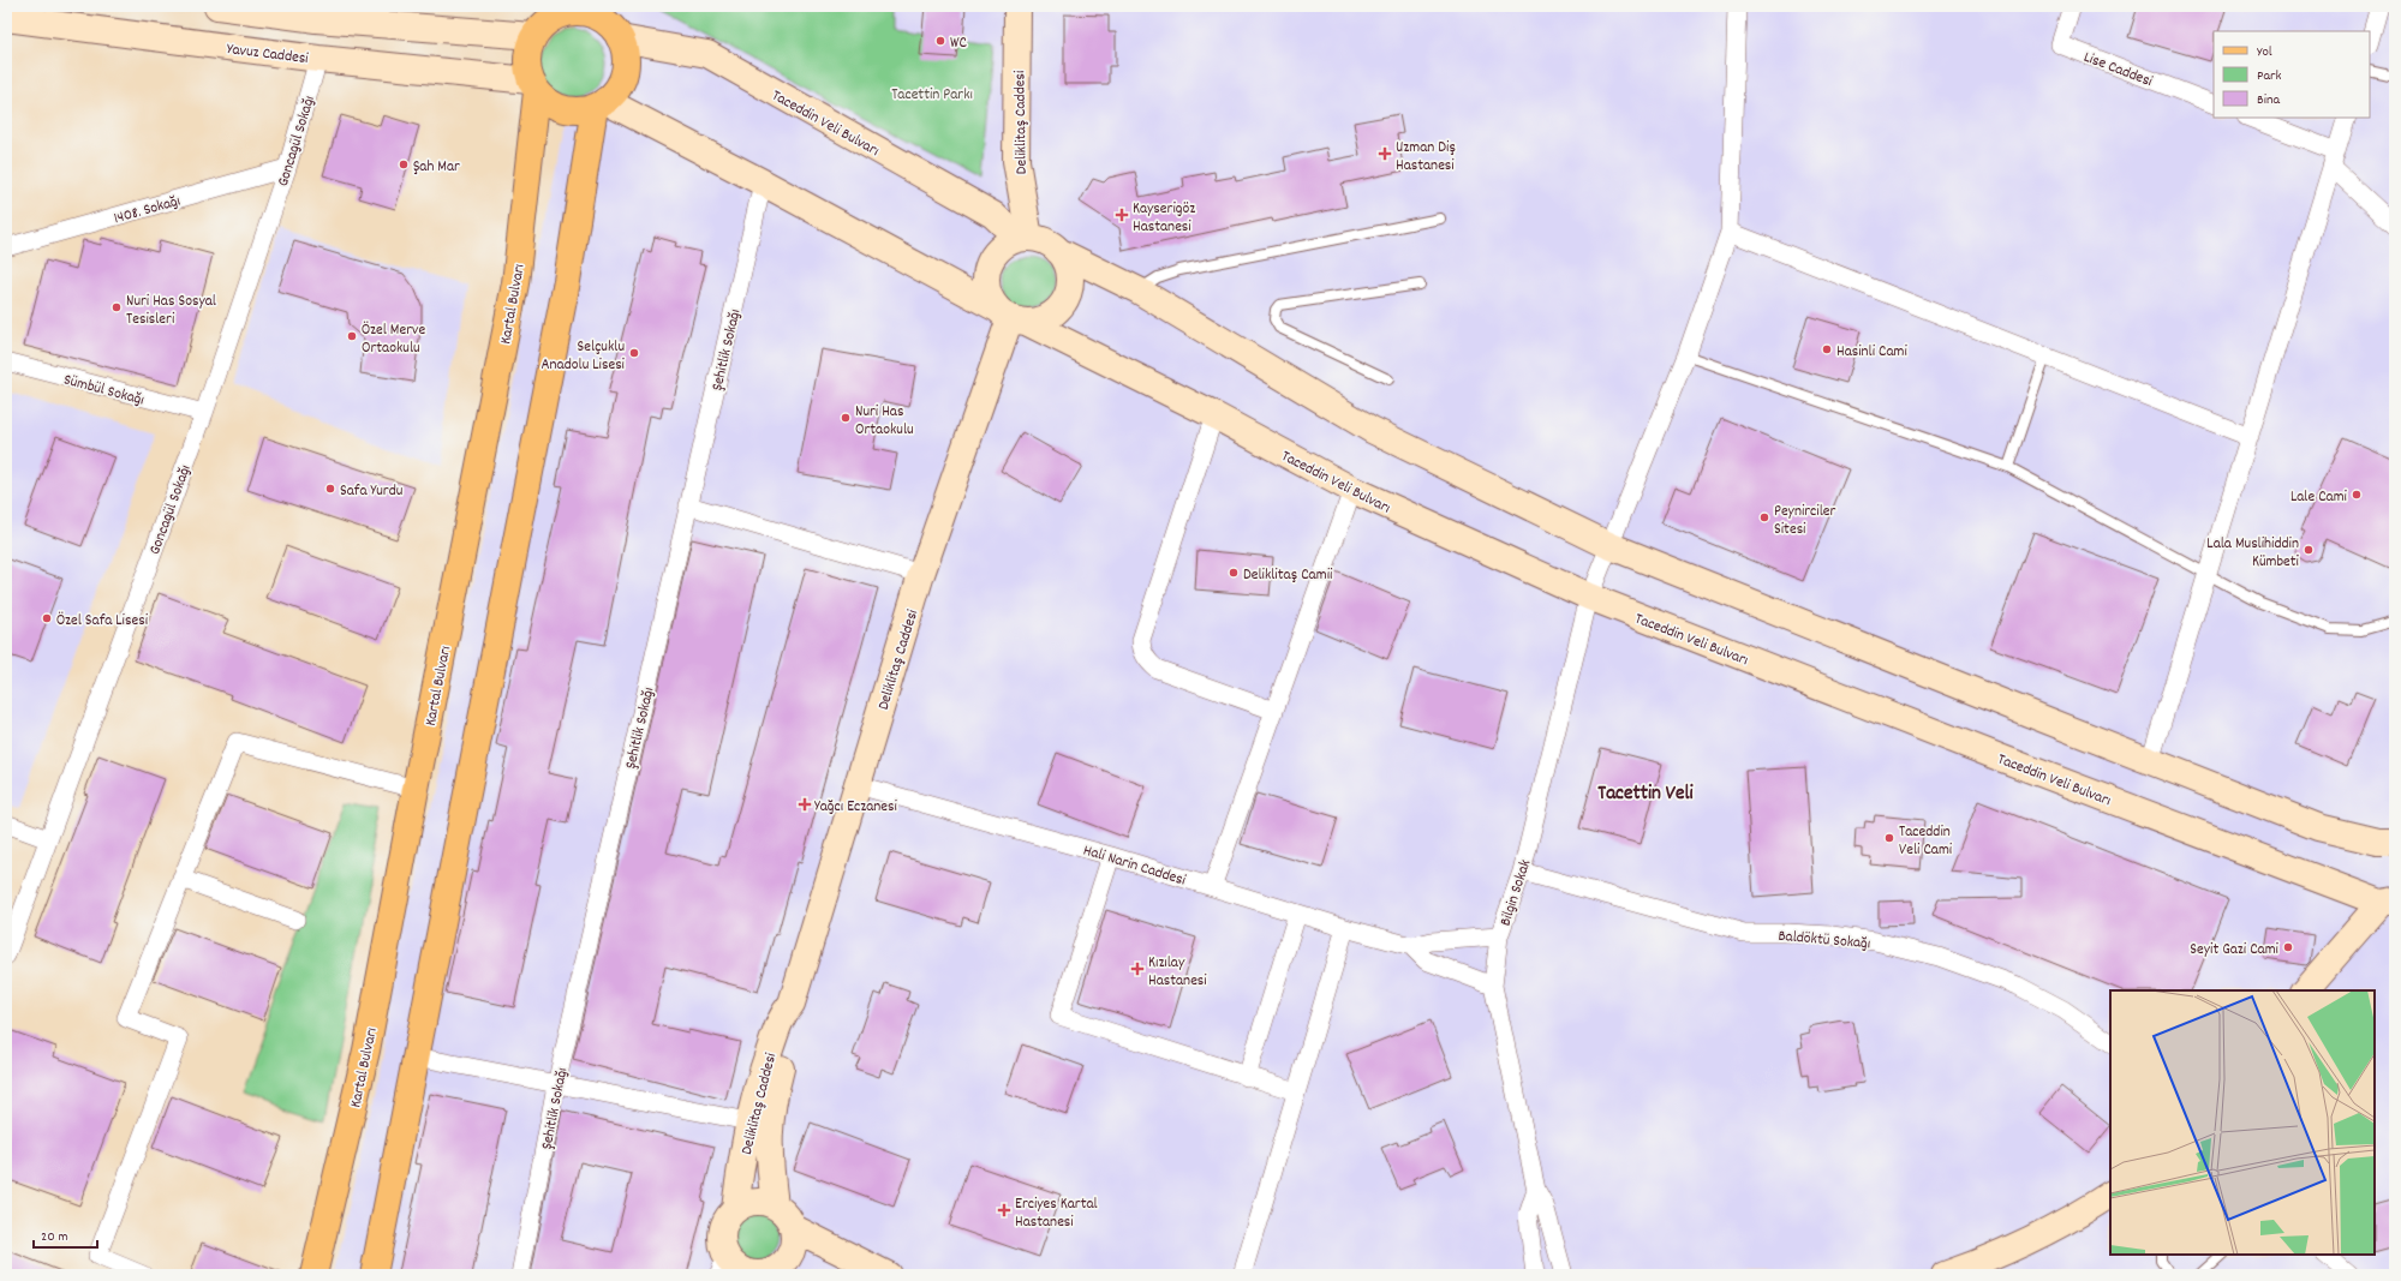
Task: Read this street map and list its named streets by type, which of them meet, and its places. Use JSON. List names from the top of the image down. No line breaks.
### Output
{"streets":{"main road":["Kartal Bulvarı"],"street":["Yavuz Caddesi","Lise Caddesi","Taceddin Veli Bulvarı","Deliklitaş Caddesi","Goncagül Sokağı","1408. Sokağı","Şehitlik Sokağı","Sümbül Sokağı","Hali Narin Caddesi","Bilgin Sokak","Baldöktü Sokağı"]},"crossings":[["Yavuz Caddesi","Taceddin Veli Bulvarı"],["Yavuz Caddesi","Goncagül Sokağı"],["Yavuz Caddesi","Kartal Bulvarı"],["Taceddin Veli Bulvarı","Deliklitaş Caddesi"],["Taceddin Veli Bulvarı","Kartal Bulvarı"],["Taceddin Veli Bulvarı","Şehitlik Sokağı"],["Taceddin Veli Bulvarı","Bilgin Sokak"],["Deliklitaş Caddesi","Hali Narin Caddesi"],["Goncagül Sokağı","1408. Sokağı"],["Goncagül Sokağı","Sümbül Sokağı"],["Hali Narin Caddesi","Bilgin Sokak"],["Bilgin Sokak","Baldöktü Sokağı"]],"districts":["Tacettin Veli"],"parks":["Tacettin Parkı"],"places":{"other":["WC","Şah Mar","Nuri Has Sosyal Tesisleri","Özel Merve Ortaokulu","Hasinli Cami","Selçuklu Anadolu Lisesi","Nuri Has Ortaokulu","Safa Yurdu","Lale Cami","Peynirciler Sitesi","Lala Muslihiddin Kümbeti","Deliklitaş Camii","Özel Safa Lisesi","Taceddin Veli Cami","Seyit Gazi Cami"],"health":["Uzman Diş Hastanesi","Kayserigöz Hastanesi","Yağcı Eczanesi","Kızılay Hastanesi","Erciyes Kartal Hastanesi"]},"legend":["Yol","Park","Bina"],"scale_bar":"20 m"}
